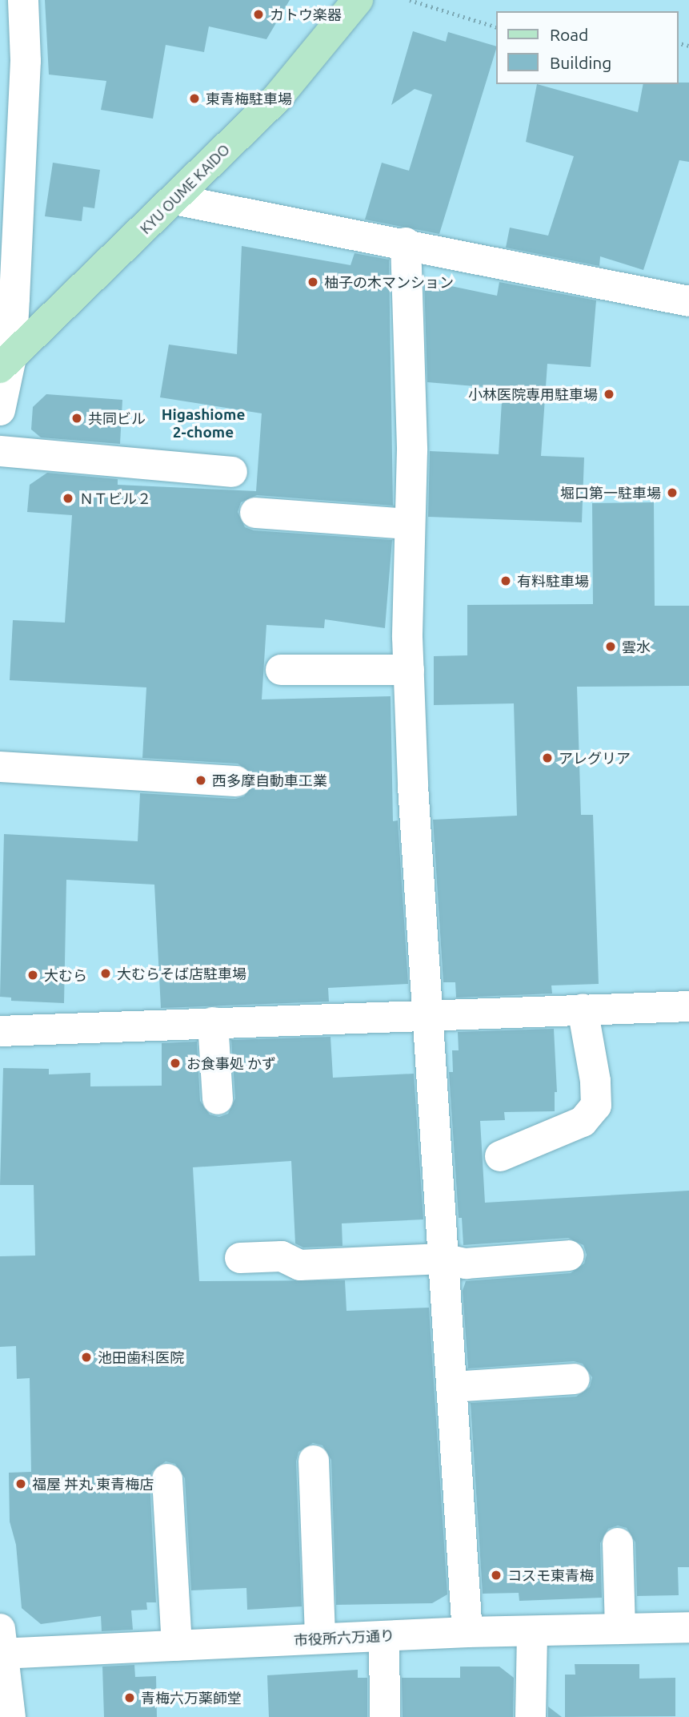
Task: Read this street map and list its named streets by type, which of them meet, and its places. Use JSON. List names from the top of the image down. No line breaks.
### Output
{"streets":{"main road":["KYU OUME KAIDO"],"street":["市役所六万通り"]},"districts":["Higashiome 2-chome"],"places":["カトウ楽器","東青梅駐車場","柚子の木マンション","小林医院専用駐車場","共同ビル","堀口第一駐車場","ＮＴビル２","有料駐車場","雲水","アレグリア","西多摩自動車工業","大むらそば店駐車場","大むら","お食事処 かず","池田歯科医院","福屋 丼丸 東青梅店","コスモ東青梅","青梅六万薬師堂"],"legend":["Road","Building"]}
